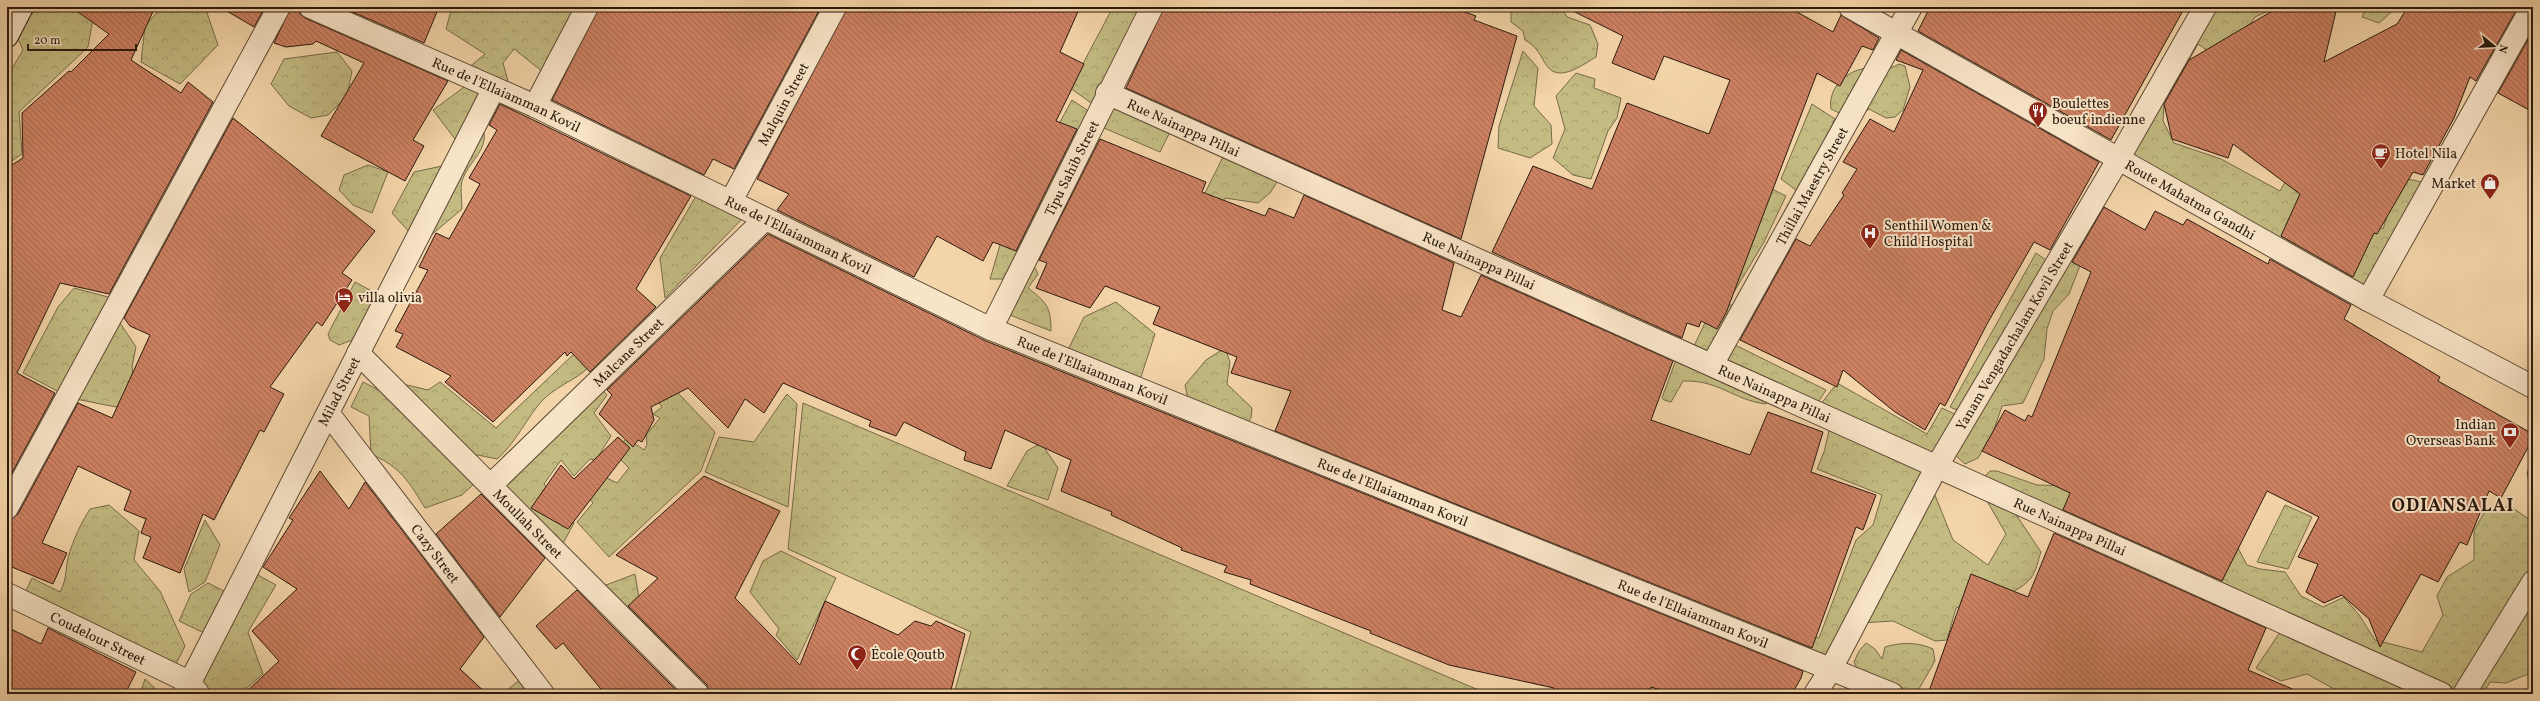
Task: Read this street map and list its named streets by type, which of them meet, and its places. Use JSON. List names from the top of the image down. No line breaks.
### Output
{"streets":{"street":["Rue de l'Ellaiamman Kovil","Malquin Street","Rue Nainappa Pillai","Tipu Sahib Street","Thillai Maestry Street","Route Mahatma Gandhi","Yanam Vengadachalam Kovil Street","Malcane Street","Milad Street","Moullah Street","Cazy Street","Coudelour Street"]},"crossings":[["Rue de l'Ellaiamman Kovil","Malquin Street"],["Rue de l'Ellaiamman Kovil","Tipu Sahib Street"],["Rue de l'Ellaiamman Kovil","Yanam Vengadachalam Kovil Street"],["Rue de l'Ellaiamman Kovil","Malcane Street"],["Rue de l'Ellaiamman Kovil","Milad Street"],["Rue Nainappa Pillai","Tipu Sahib Street"],["Rue Nainappa Pillai","Thillai Maestry Street"],["Rue Nainappa Pillai","Yanam Vengadachalam Kovil Street"],["Thillai Maestry Street","Route Mahatma Gandhi"],["Route Mahatma Gandhi","Yanam Vengadachalam Kovil Street"],["Malcane Street","Moullah Street"],["Milad Street","Moullah Street"],["Milad Street","Cazy Street"],["Milad Street","Coudelour Street"]],"districts":["ODIANSALAI"],"places":{"restaurant":["Boulettes boeuf indienne"],"cafe":["Hotel Nila"],"shop":["Market"],"hospital":["Senthil Women & Child Hospital"],"hotel":["villa olivia"],"bank":["Indian Overseas Bank"],"mosque":["École Qoutb"]},"scale_bar":"20 m","north":"right"}
